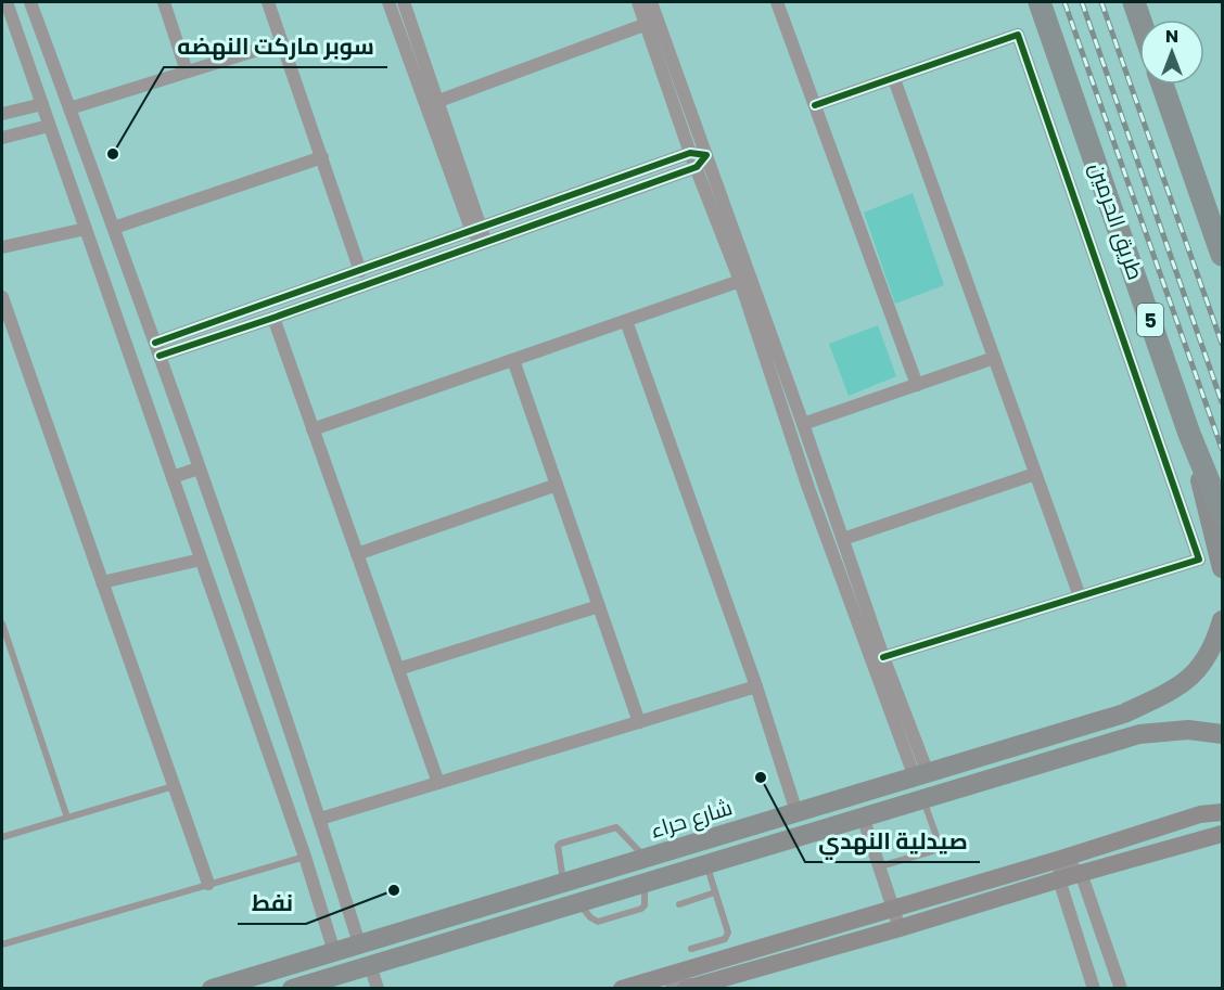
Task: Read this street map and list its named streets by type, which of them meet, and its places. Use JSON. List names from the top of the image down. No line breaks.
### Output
{"streets":{"highway":["طريق الحرمين","5"],"main road":["شارع حراء"]},"places":["سوبر ماركت النهضه","صيدلية النهدي","نفط"],"north":"top"}
